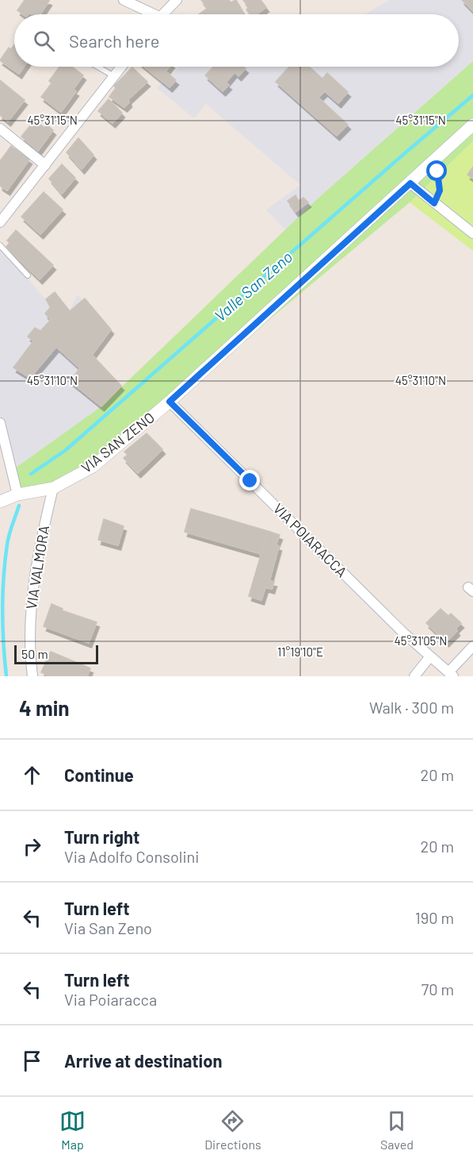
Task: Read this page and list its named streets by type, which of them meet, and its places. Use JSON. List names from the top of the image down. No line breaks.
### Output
{"streets":{"street":["VIA SAN ZENO","VIA POIARACCA","VIA VALMORA"]},"crossings":[["VIA SAN ZENO","VIA POIARACCA"],["VIA SAN ZENO","VIA VALMORA"]],"water":["Valle San Zeno"],"scale_bar":"50 m","page":{"search":"Search here","scale":"50 m","heading":["4 min","Walk · 300 m"],"list":[["Continue","20 m"],["Turn right","Via Adolfo Consolini","20 m"],["Turn left","Via San Zeno","190 m"],["Turn left","Via Poiaracca","70 m"],"Arrive at destination"],"nav":["Map","Directions","Saved"]},"coordinates":["45°31'15\"N","45°31'10\"N","45°31'05\"N","11°19'10\"E"]}
